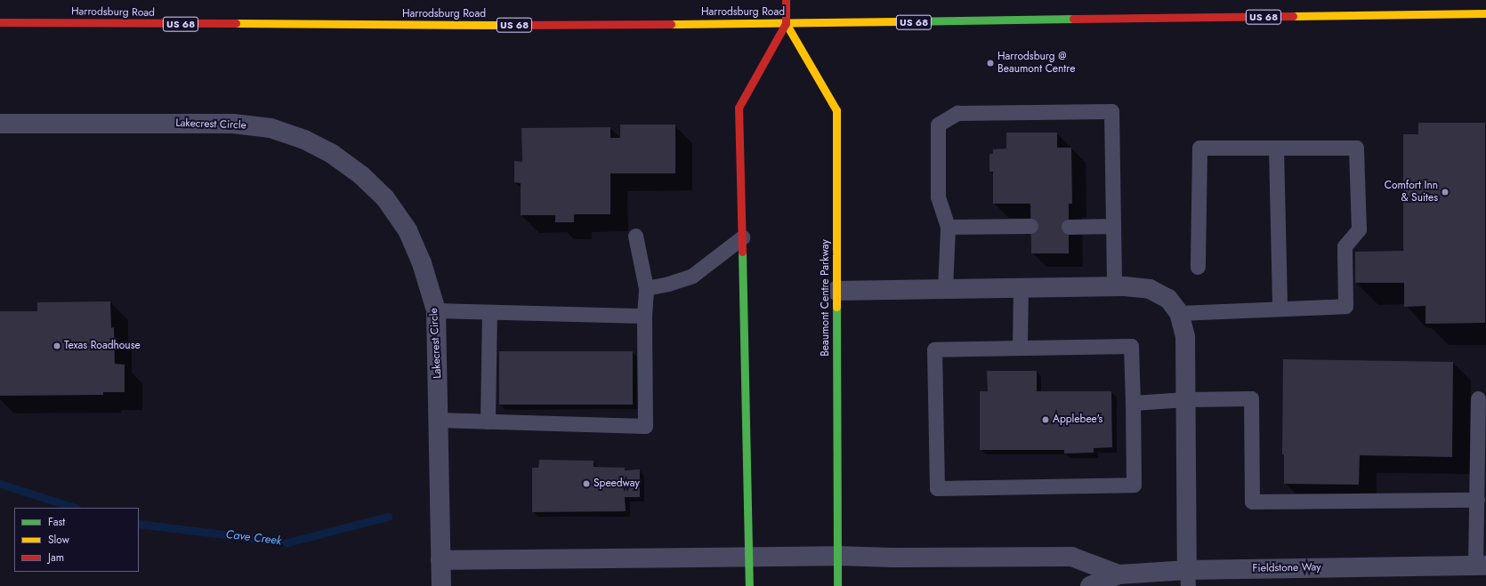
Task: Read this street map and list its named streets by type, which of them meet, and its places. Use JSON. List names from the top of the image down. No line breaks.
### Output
{"streets":{"main road":["Harrodsburg Road","US 68","Beaumont Centre Parkway"],"street":["Lakecrest Circle","Fieldstone Way"]},"crossings":[["Harrodsburg Road","Beaumont Centre Parkway"]],"water":["Cave Creek"],"places":["Harrodsburg @ Beaumont Centre","Comfort Inn & Suites","Texas Roadhouse","Applebee's","Speedway"],"legend":["Fast","Slow","Jam"]}
